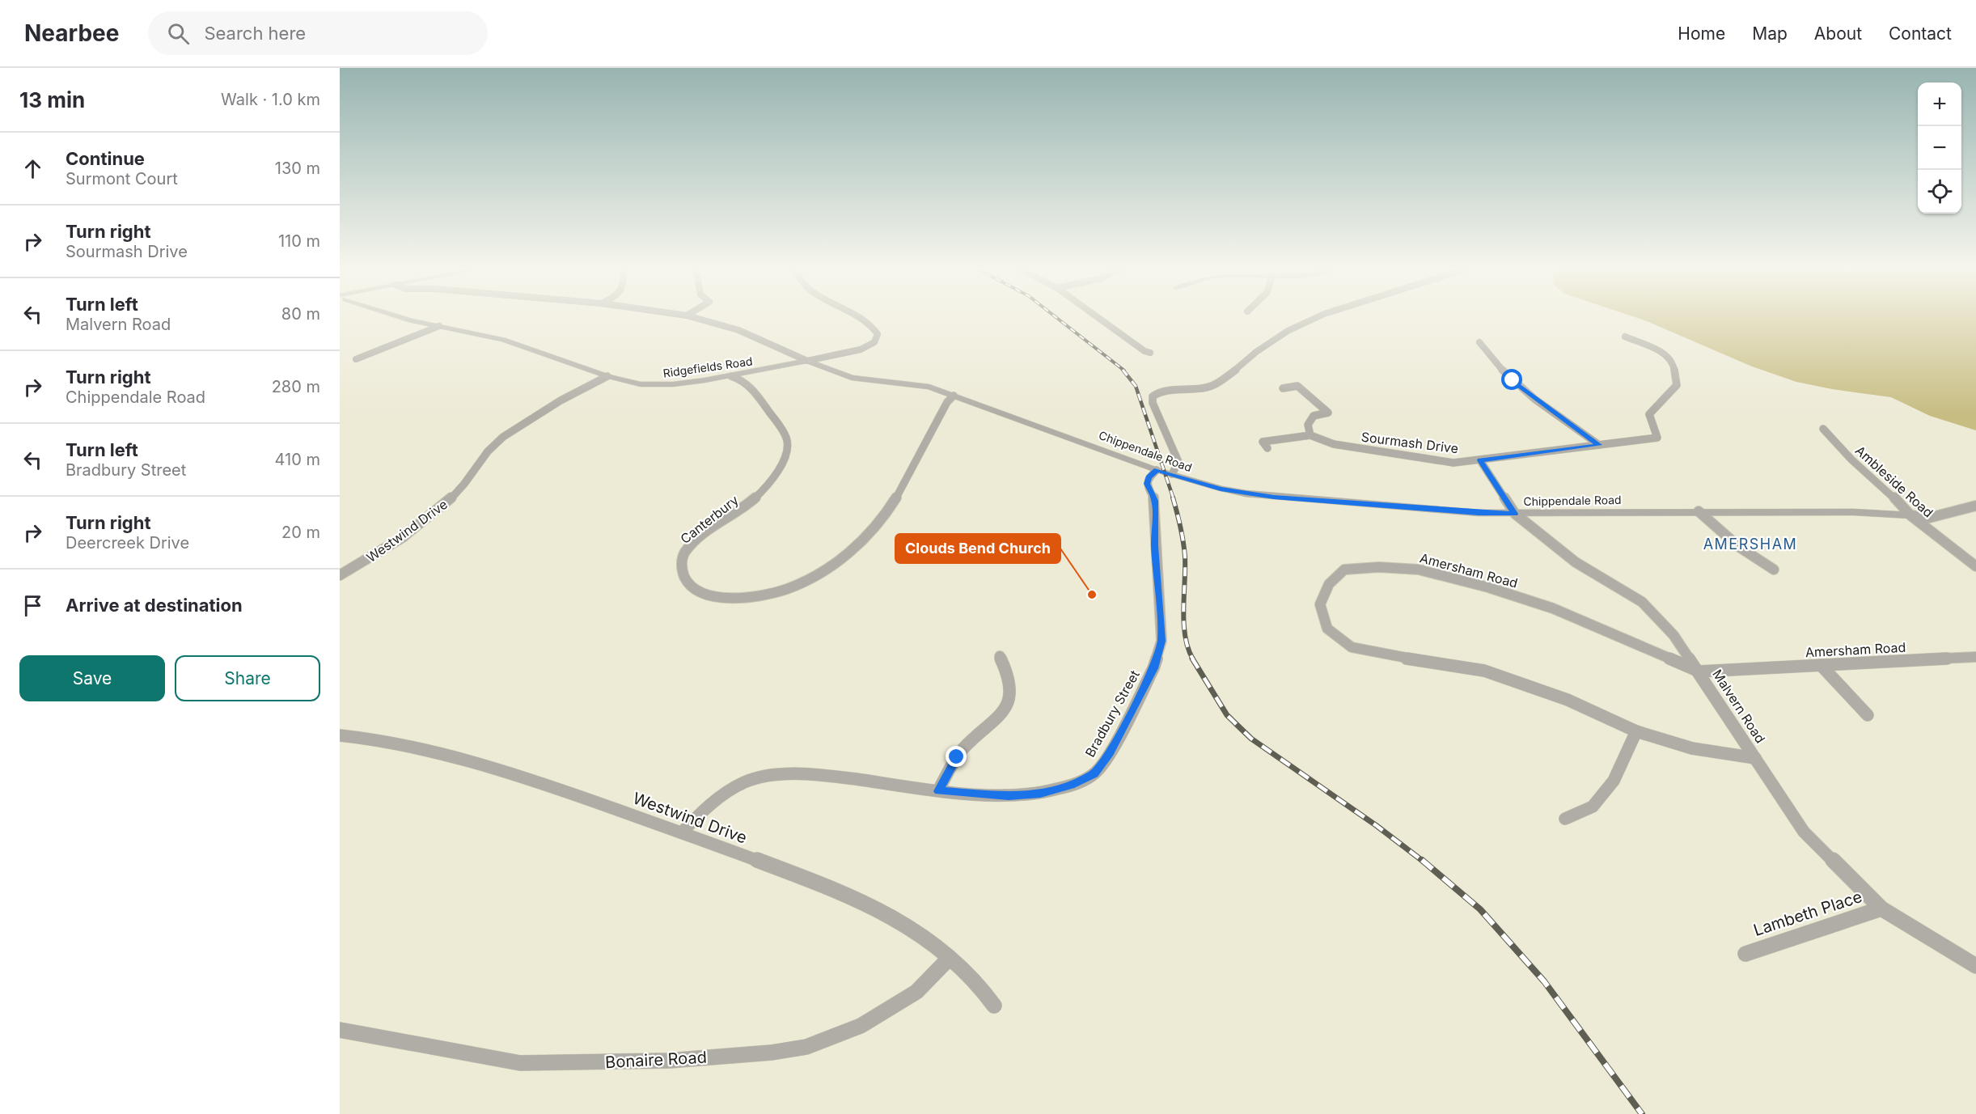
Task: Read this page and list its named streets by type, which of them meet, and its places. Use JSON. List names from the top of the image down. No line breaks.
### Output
{"streets":{"street":["Ridgefields Road","Sourmash Drive","Chippendale Road","Ambleside Road","Canterbury","Westwind Drive","Amersham Road","Malvern Road","Bradbury Street","Lambeth Place","Bonaire Road"]},"crossings":[["Ridgefields Road","Chippendale Road"],["Ridgefields Road","Canterbury"],["Ridgefields Road","Westwind Drive"],["Sourmash Drive","Malvern Road"],["Chippendale Road","Ambleside Road"],["Chippendale Road","Canterbury"],["Chippendale Road","Malvern Road"],["Chippendale Road","Bradbury Street"],["Westwind Drive","Bradbury Street"],["Westwind Drive","Bonaire Road"],["Amersham Road","Malvern Road"],["Malvern Road","Lambeth Place"]],"districts":["AMERSHAM"],"places":["Clouds Bend Church"],"page":{"header":"Nearbee","search":"Search here","nav":["Home","Map","About","Contact"],"heading":["13 min","Walk · 1.0 km"],"map_buttons":["+","−"],"list":[["Continue","Surmont Court","130 m"],["Turn right","Sourmash Drive","110 m"],["Turn left","Malvern Road","80 m"],["Turn right","Chippendale Road","280 m"],["Turn left","Bradbury Street","410 m"],["Turn right","Deercreek Drive","20 m"],"Arrive at destination"],"buttons":["Save","Share"]}}
